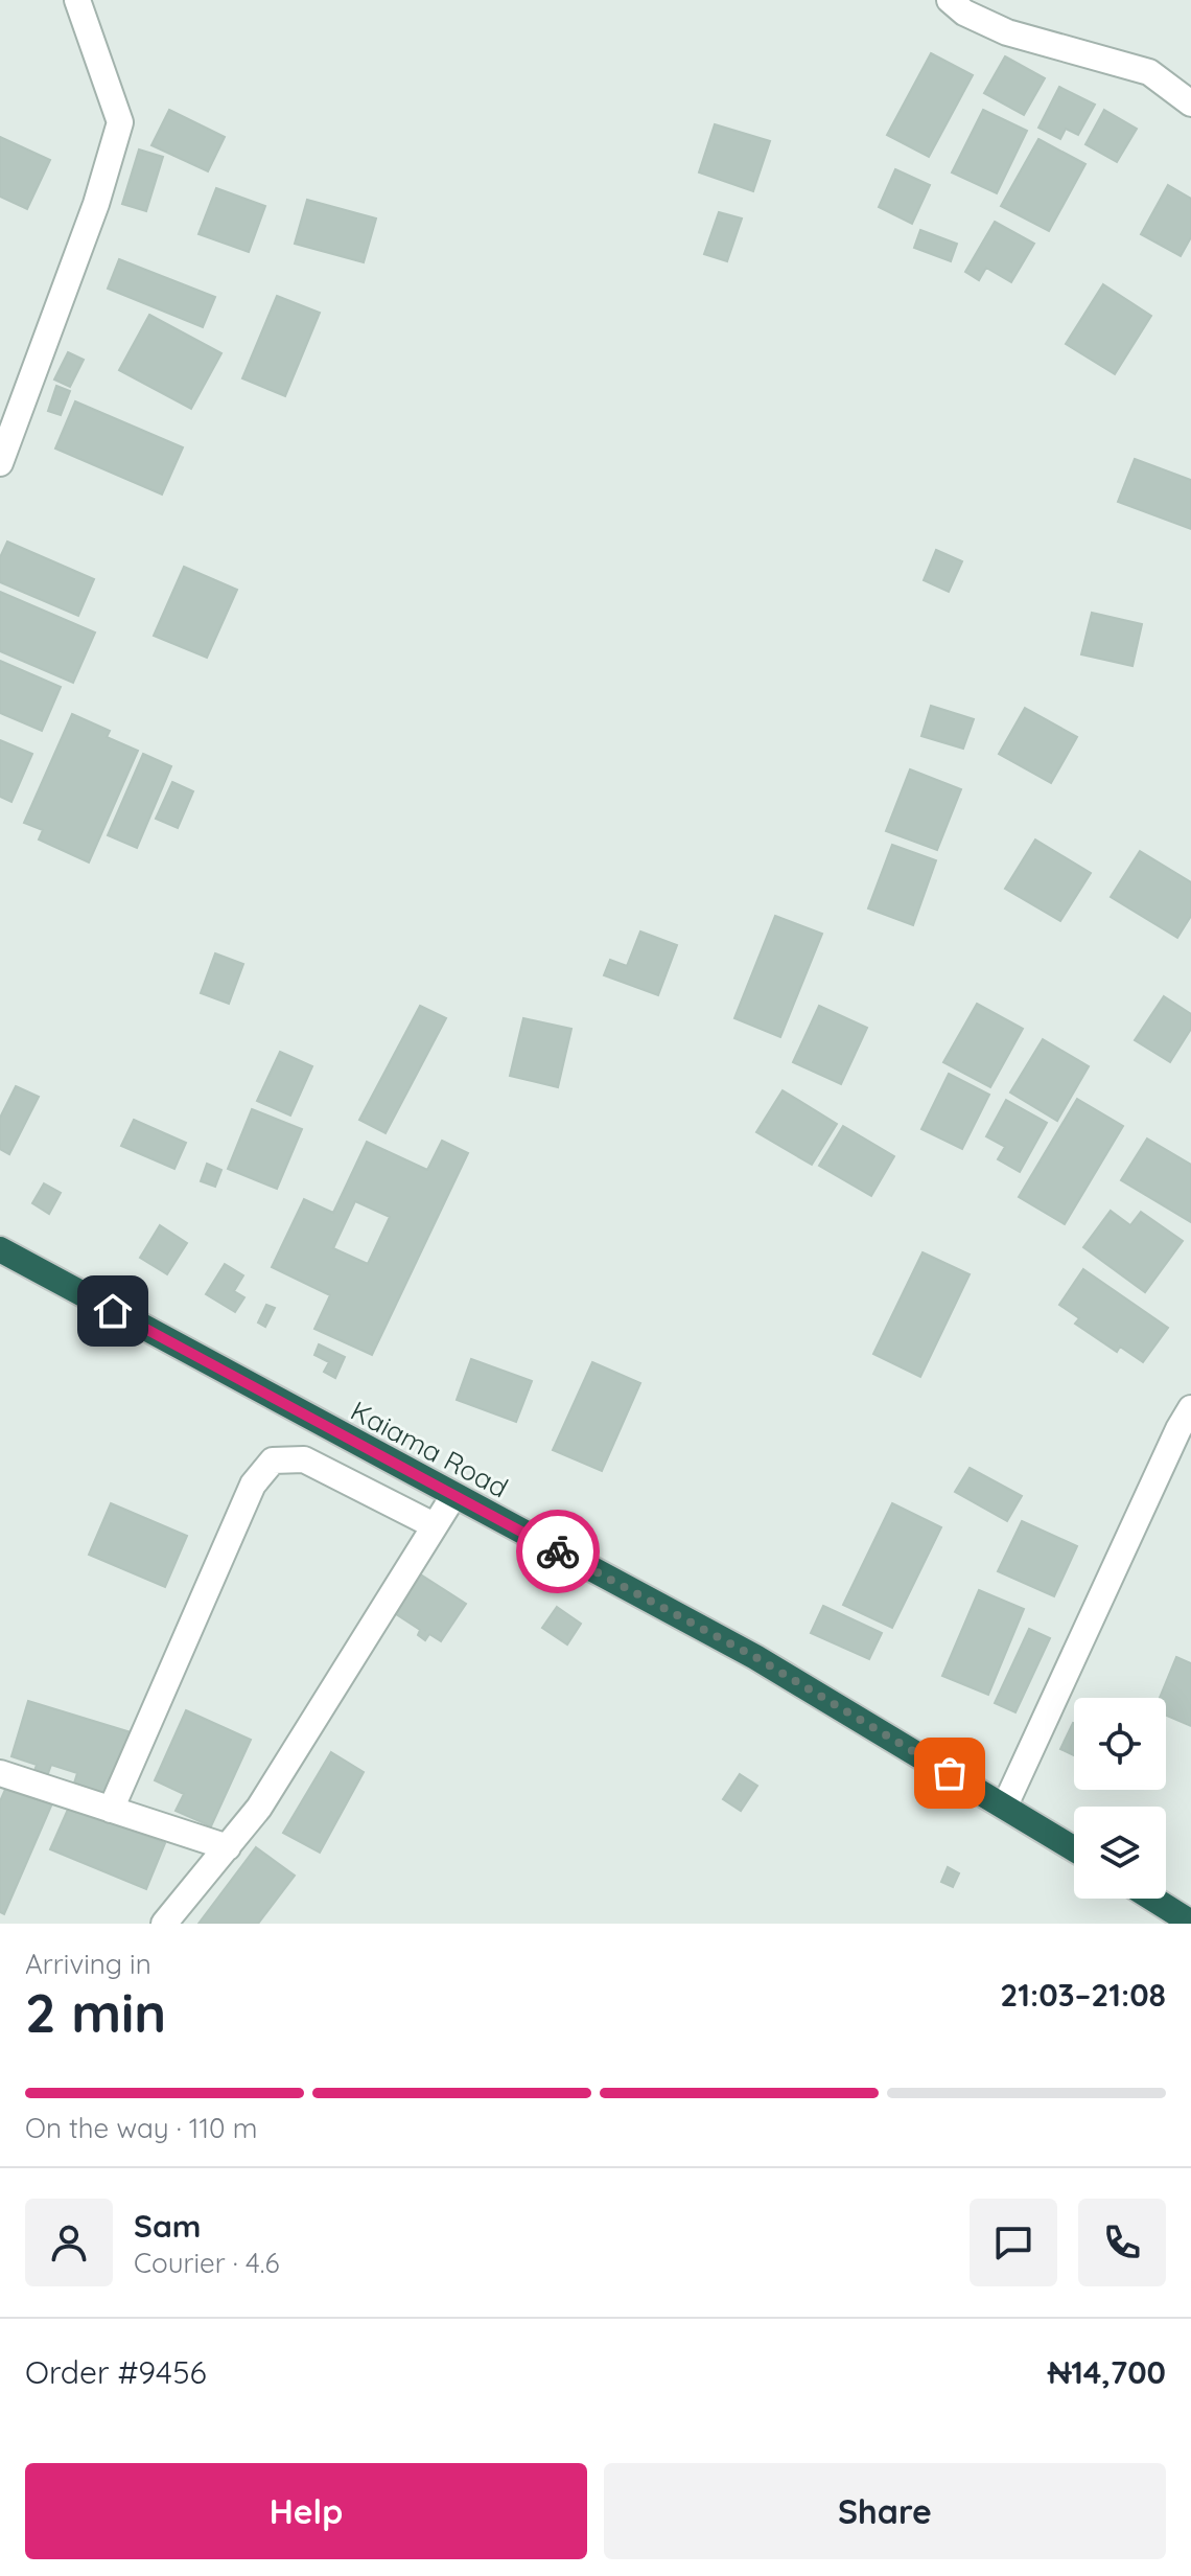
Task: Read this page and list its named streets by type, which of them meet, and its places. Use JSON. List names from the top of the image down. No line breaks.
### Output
{"streets":{"highway":["Kaiama Road"]},"page":{"heading":["2 min","Arriving in","21:03–21:08"],"panel":["Sam","Courier · 4.6","Order #9456","₦14,700"],"bar":"On the way · 110 m","buttons":["Help","Share"]}}
